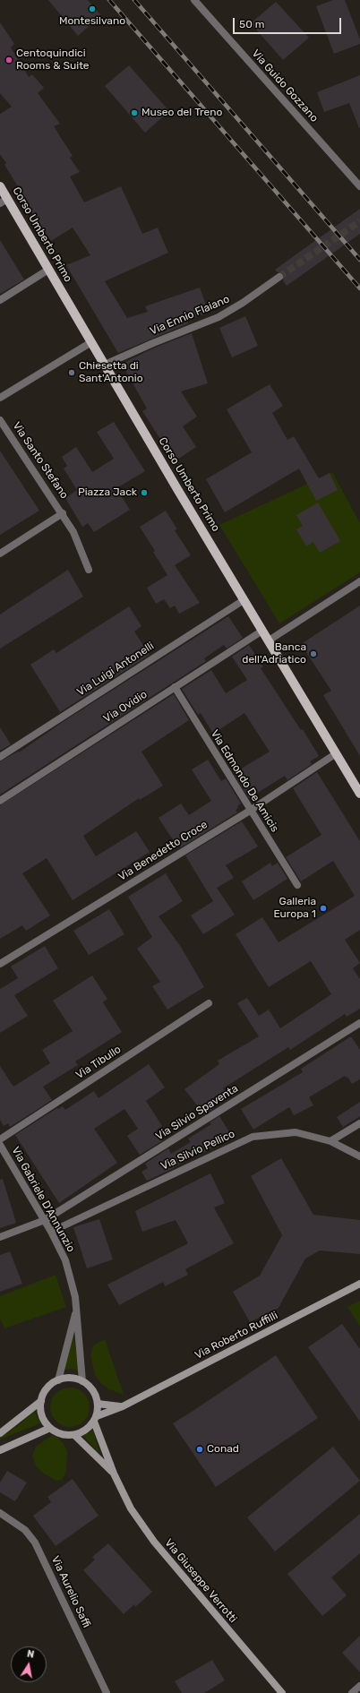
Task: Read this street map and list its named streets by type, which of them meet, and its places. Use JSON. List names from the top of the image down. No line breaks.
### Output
{"streets":{"main road":["Corso Umberto Primo"],"street":["Via Guido Gozzano","Via Ennio Flaiano","Via Santo Stefano","Via Luigi Antonelli","Via Ovidio","Via Edmondo De Amicis","Via Benedetto Croce","Via Tibullo","Via Silvio Spaventa","Via Silvio Pellico","Via Gabriele D'Annunzio","Via Roberto Ruffilli","Via Giuseppe Verrotti","Via Aurelio Saffi"]},"crossings":[["Corso Umberto Primo","Via Ennio Flaiano"],["Corso Umberto Primo","Via Luigi Antonelli"],["Corso Umberto Primo","Via Ovidio"],["Corso Umberto Primo","Via Benedetto Croce"],["Via Ovidio","Via Edmondo De Amicis"],["Via Edmondo De Amicis","Via Benedetto Croce"],["Via Silvio Spaventa","Via Gabriele D'Annunzio"],["Via Silvio Pellico","Via Gabriele D'Annunzio"],["Via Roberto Ruffilli","Via Giuseppe Verrotti"]],"places":["Montesilvano","Centoquindici Rooms & Suite","Museo del Treno","Chiesetta di Sant'Antonio","Piazza Jack","Banca dell'Adriatico","Galleria Europa 1","Conad"],"scale_bar":"50 m","north":"top"}
